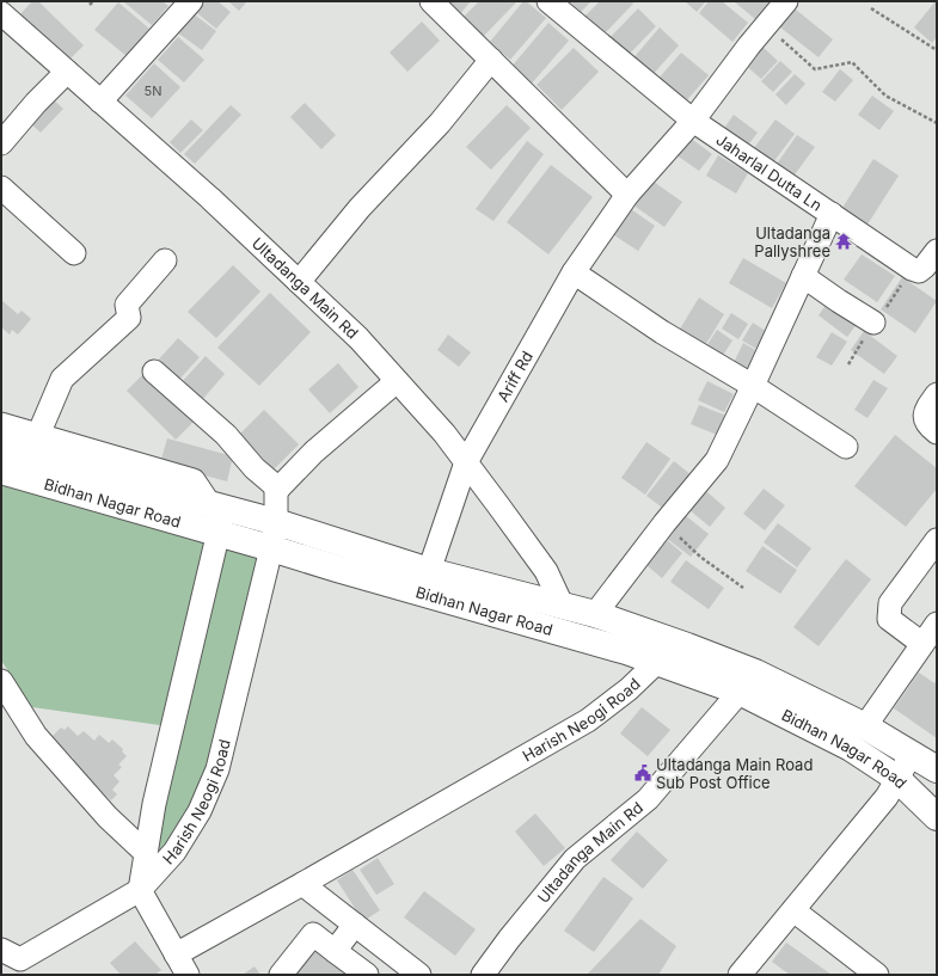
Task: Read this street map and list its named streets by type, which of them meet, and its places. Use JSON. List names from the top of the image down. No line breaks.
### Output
{"streets":{"main road":["Bidhan Nagar Road"],"street":["Jaharlal Dutta Ln","Ultadanga Main Rd","Ariff Rd","Harish Neogi Road"]},"crossings":[["Jaharlal Dutta Ln","Ariff Rd"],["Ultadanga Main Rd","Ariff Rd"],["Ultadanga Main Rd","Bidhan Nagar Road"],["Ariff Rd","Bidhan Nagar Road"],["Bidhan Nagar Road","Harish Neogi Road"]],"places":{"temple":["Ultadanga Pallyshree"],"public building":["Ultadanga Main Road Sub Post Office"]},"house_numbers":["5N"]}
